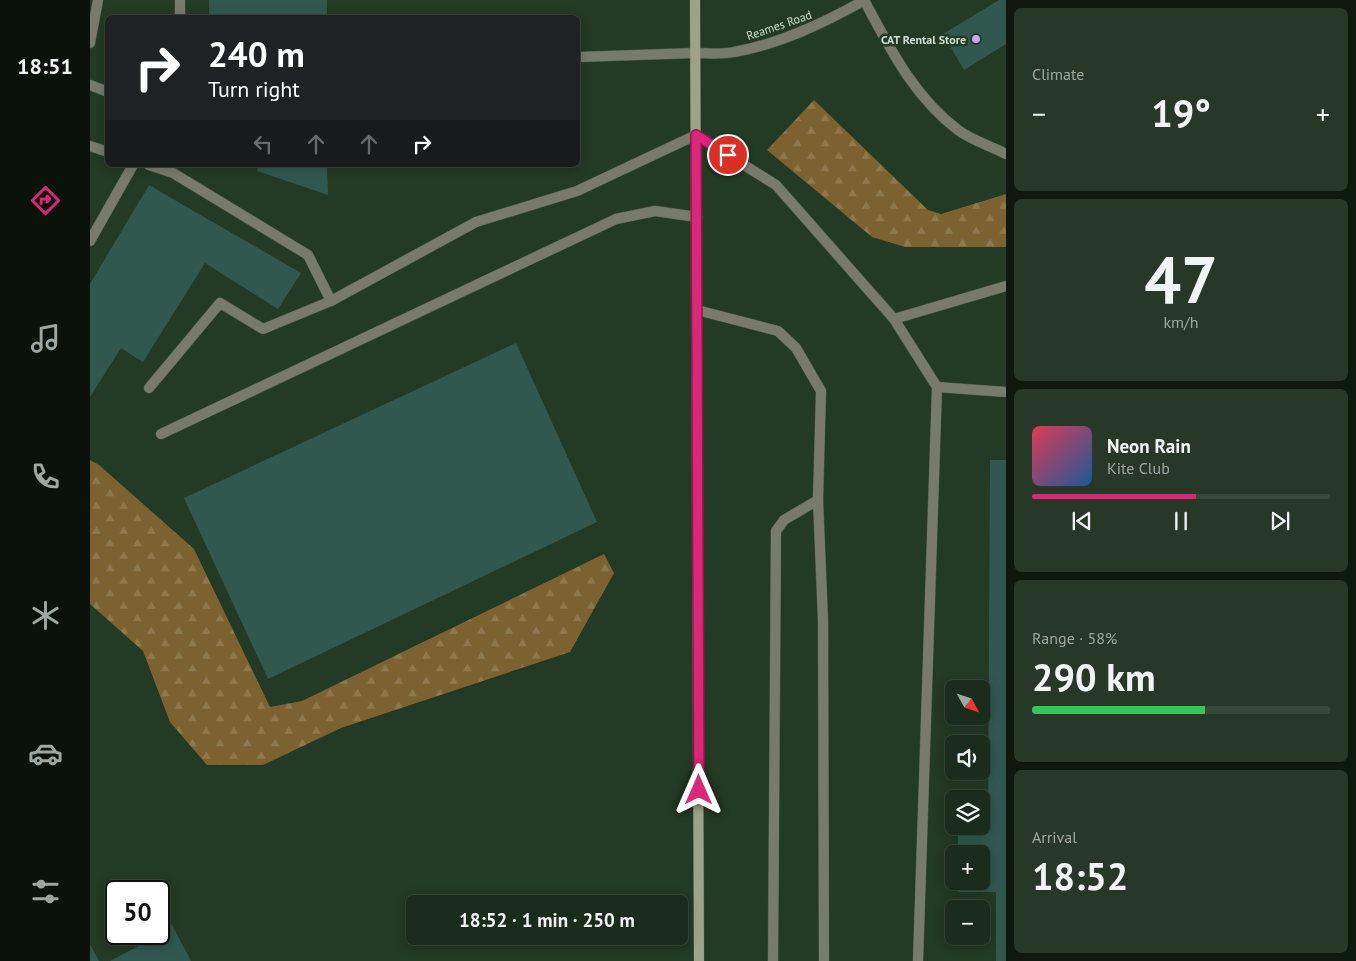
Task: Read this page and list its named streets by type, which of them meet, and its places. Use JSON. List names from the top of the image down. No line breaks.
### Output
{"streets":{"street":["Reames Road"]},"places":["CAT Rental Store"],"north":"bottom right","page":{"tabs":"18:51","tile":["Climate",["47","km/h"],["Range · 58%","290 km"],["Arrival","18:52"]],"turn":["240 m","Turn right"],"heat":["−","19°","+"],"song":["Neon Rain","Kite Club"],"map_buttons":["+","−"],"limit":"50","trip":"18:52 · 1 min · 250 m"}}
